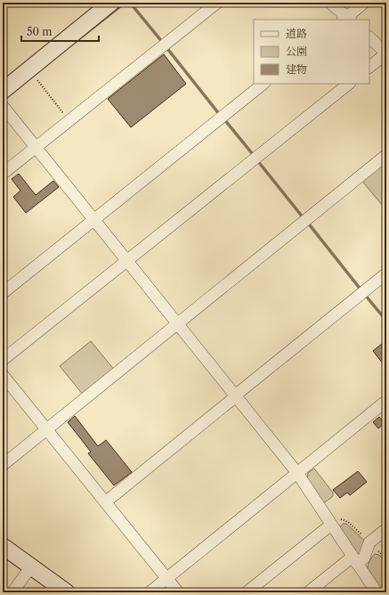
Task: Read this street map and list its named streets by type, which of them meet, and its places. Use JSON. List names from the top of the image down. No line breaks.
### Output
{"legend":["道路","公園","建物"],"scale_bar":"50 m"}
